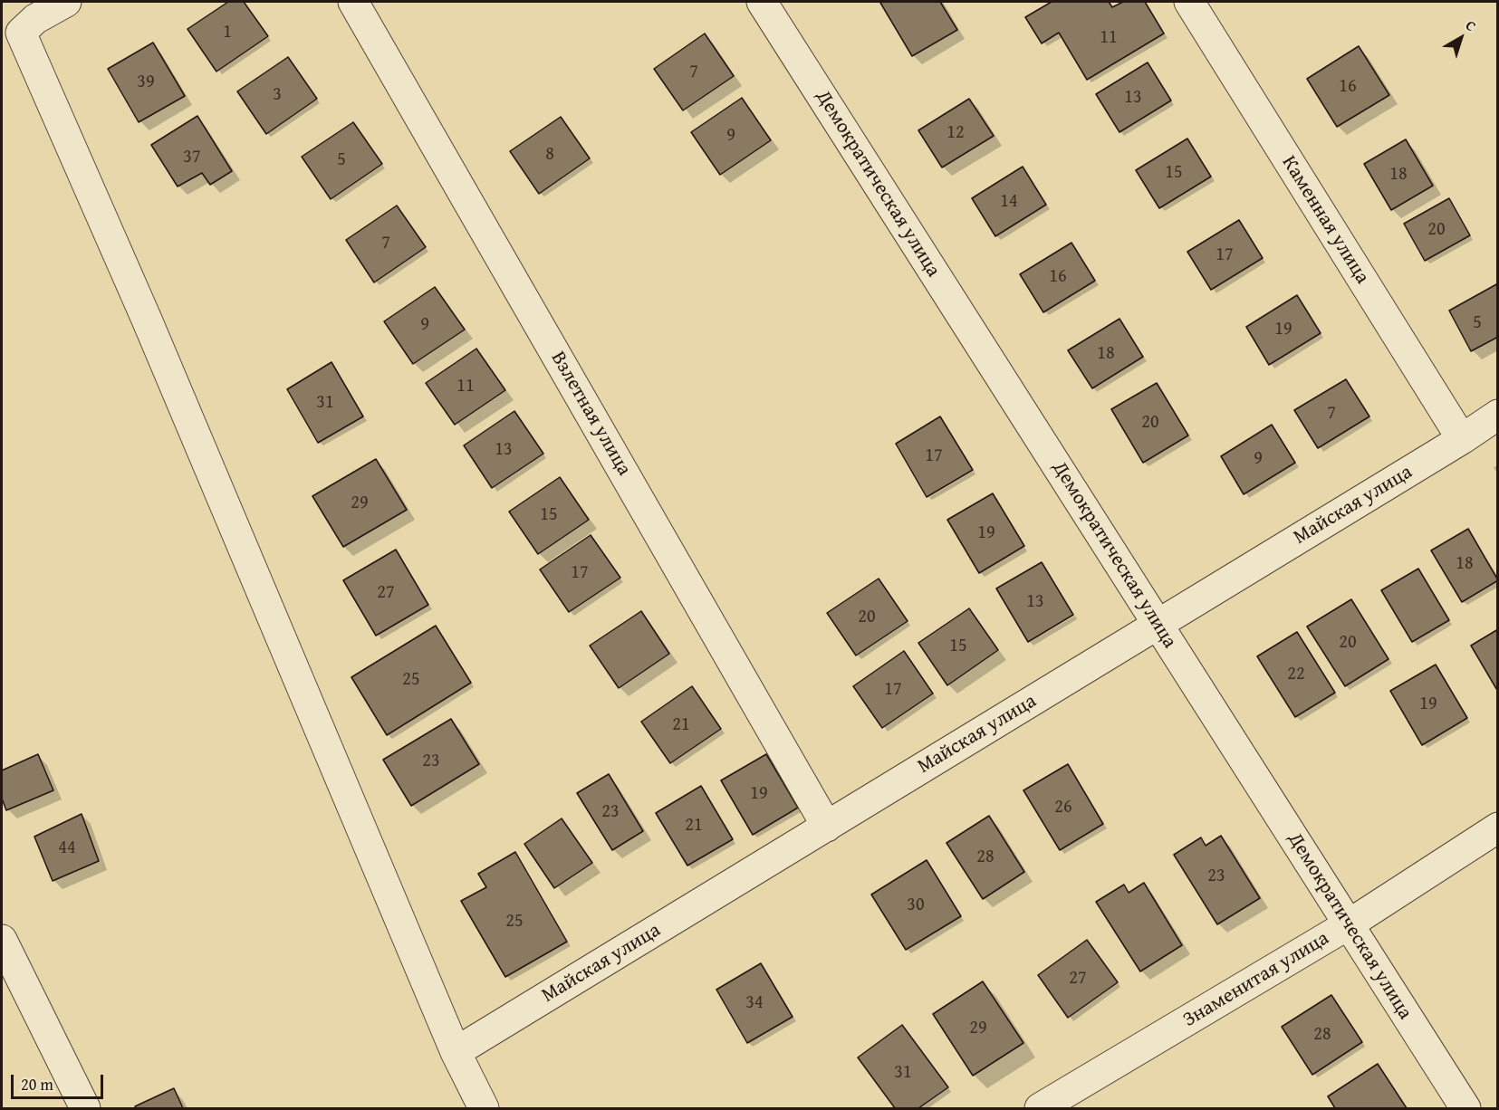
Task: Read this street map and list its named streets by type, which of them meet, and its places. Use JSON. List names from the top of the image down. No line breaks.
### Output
{"streets":{"street":["Демократическая улица","Каменная улица","Взлетная улица","Майская улица","Знаменитая улица"]},"crossings":[["Демократическая улица","Майская улица"],["Демократическая улица","Знаменитая улица"],["Каменная улица","Майская улица"],["Взлетная улица","Майская улица"]],"house_numbers":["1","11","7","39","16","3","13","12","9","8","37","5","15","18","14","20","7","17","16","5","9","19","18","11","31","7","20","13","17","9","29","15","19","18","17","27","13","20","20","15","22","25","17","19","21","23","19","26","23","21","44","28","23","30","25","27","34","29","28","31"],"scale_bar":"20 m","north":"top right"}
